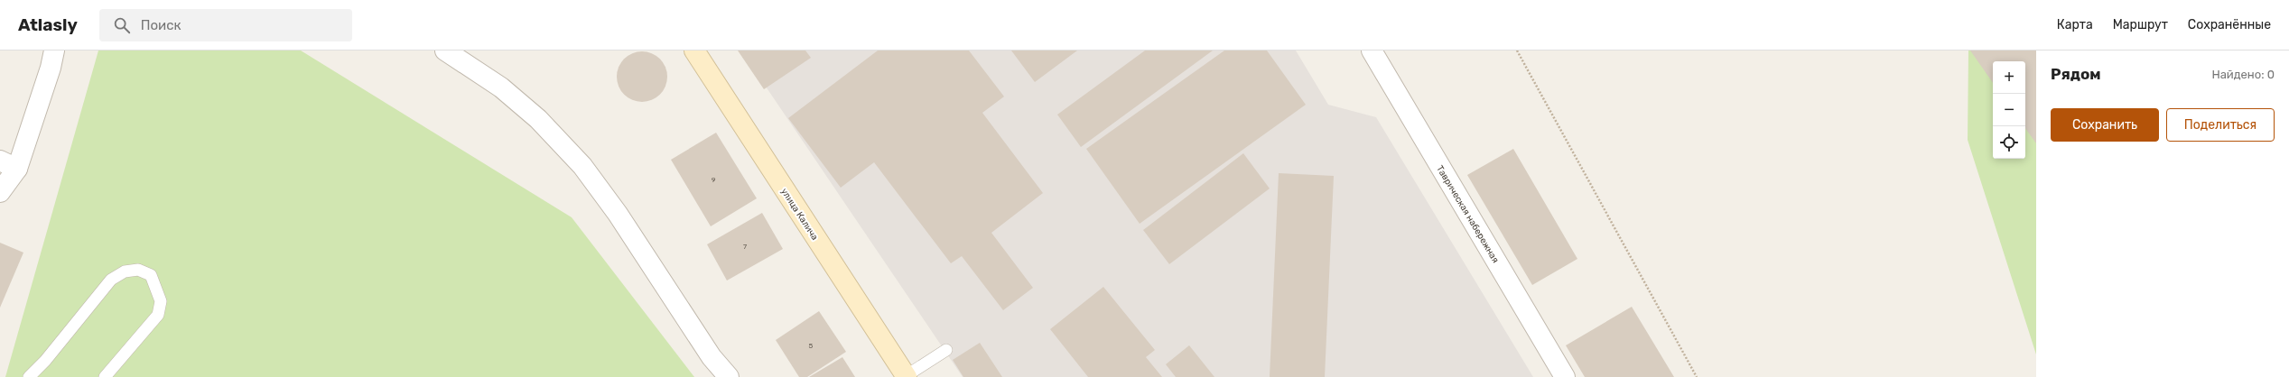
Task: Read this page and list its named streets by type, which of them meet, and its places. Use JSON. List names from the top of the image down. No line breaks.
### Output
{"streets":{"main road":["улица Калича"],"street":["Таврическая набережная"]},"house_numbers":["9","7","5"],"page":{"header":"Atlasly","search":"Поиск","nav":["Карта","Маршрут","Сохранённые"],"heading":["Рядом","Найдено: 0"],"map_buttons":["+","−"],"buttons":["Сохранить","Поделиться"]}}
